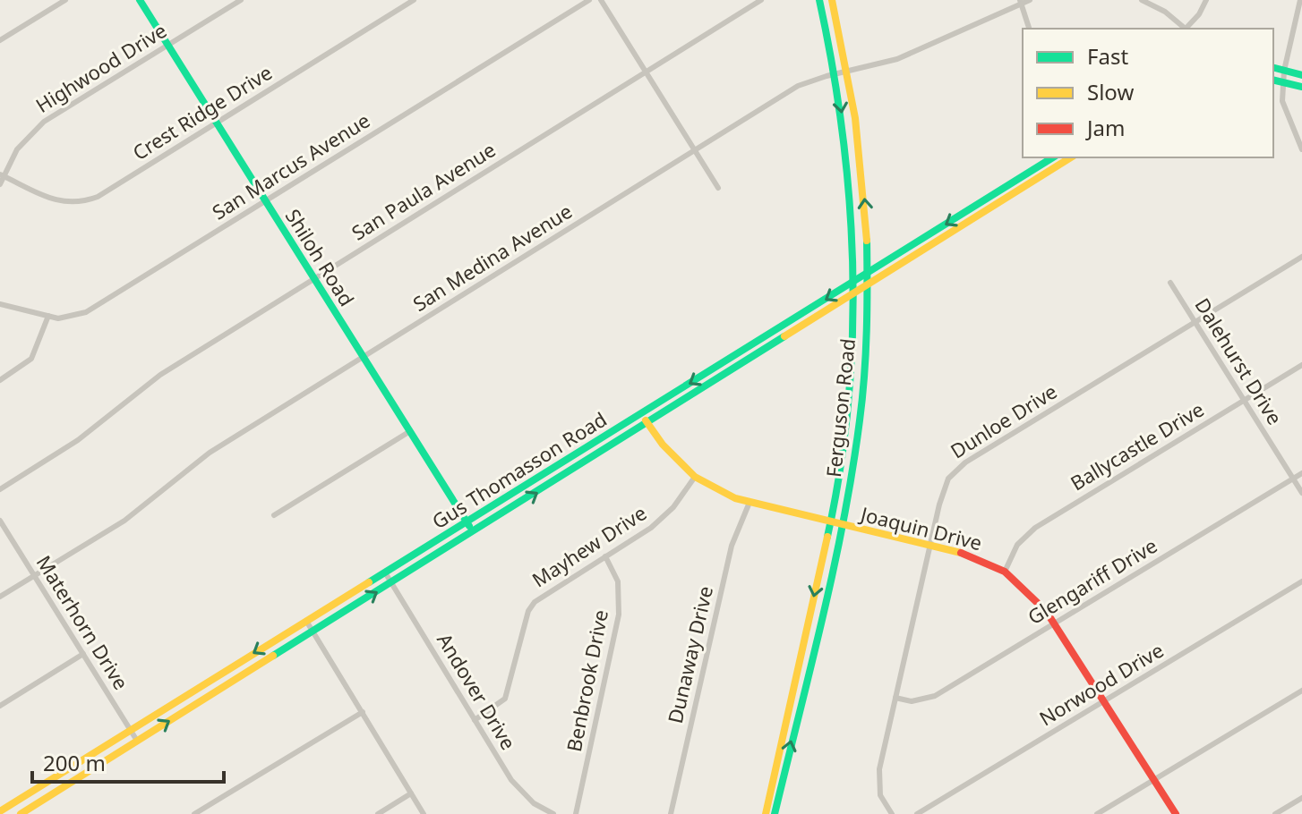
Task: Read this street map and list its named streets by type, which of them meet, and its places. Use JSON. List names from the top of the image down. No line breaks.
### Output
{"streets":{"main road":["Shiloh Road","Ferguson Road","Gus Thomasson Road","Joaquin Drive"],"street":["Highwood Drive","Crest Ridge Drive","San Marcus Avenue","San Paula Avenue","San Medina Avenue","Dalehurst Drive","Dunloe Drive","Ballycastle Drive","Mayhew Drive","Glengariff Drive","Materhorn Drive","Dunaway Drive","Benbrook Drive","Norwood Drive","Andover Drive"]},"crossings":[["Highwood Drive","Crest Ridge Drive"],["Highwood Drive","Shiloh Road"],["Crest Ridge Drive","Shiloh Road"],["San Marcus Avenue","Shiloh Road"],["San Paula Avenue","Shiloh Road"],["Shiloh Road","San Medina Avenue"],["Shiloh Road","Gus Thomasson Road"],["San Medina Avenue","Ferguson Road"],["San Medina Avenue","Materhorn Drive"],["Dalehurst Drive","Dunloe Drive"],["Dalehurst Drive","Ballycastle Drive"],["Dalehurst Drive","Glengariff Drive"],["Ferguson Road","Gus Thomasson Road"],["Ferguson Road","Joaquin Drive"],["Dunloe Drive","Joaquin Drive"],["Dunloe Drive","Glengariff Drive"],["Ballycastle Drive","Joaquin Drive"],["Gus Thomasson Road","Joaquin Drive"],["Gus Thomasson Road","Materhorn Drive"],["Gus Thomasson Road","Andover Drive"],["Joaquin Drive","Mayhew Drive"],["Joaquin Drive","Glengariff Drive"],["Joaquin Drive","Dunaway Drive"],["Joaquin Drive","Norwood Drive"],["Mayhew Drive","Benbrook Drive"],["Mayhew Drive","Andover Drive"]],"legend":["Fast","Slow","Jam"],"scale_bar":"200 m"}
